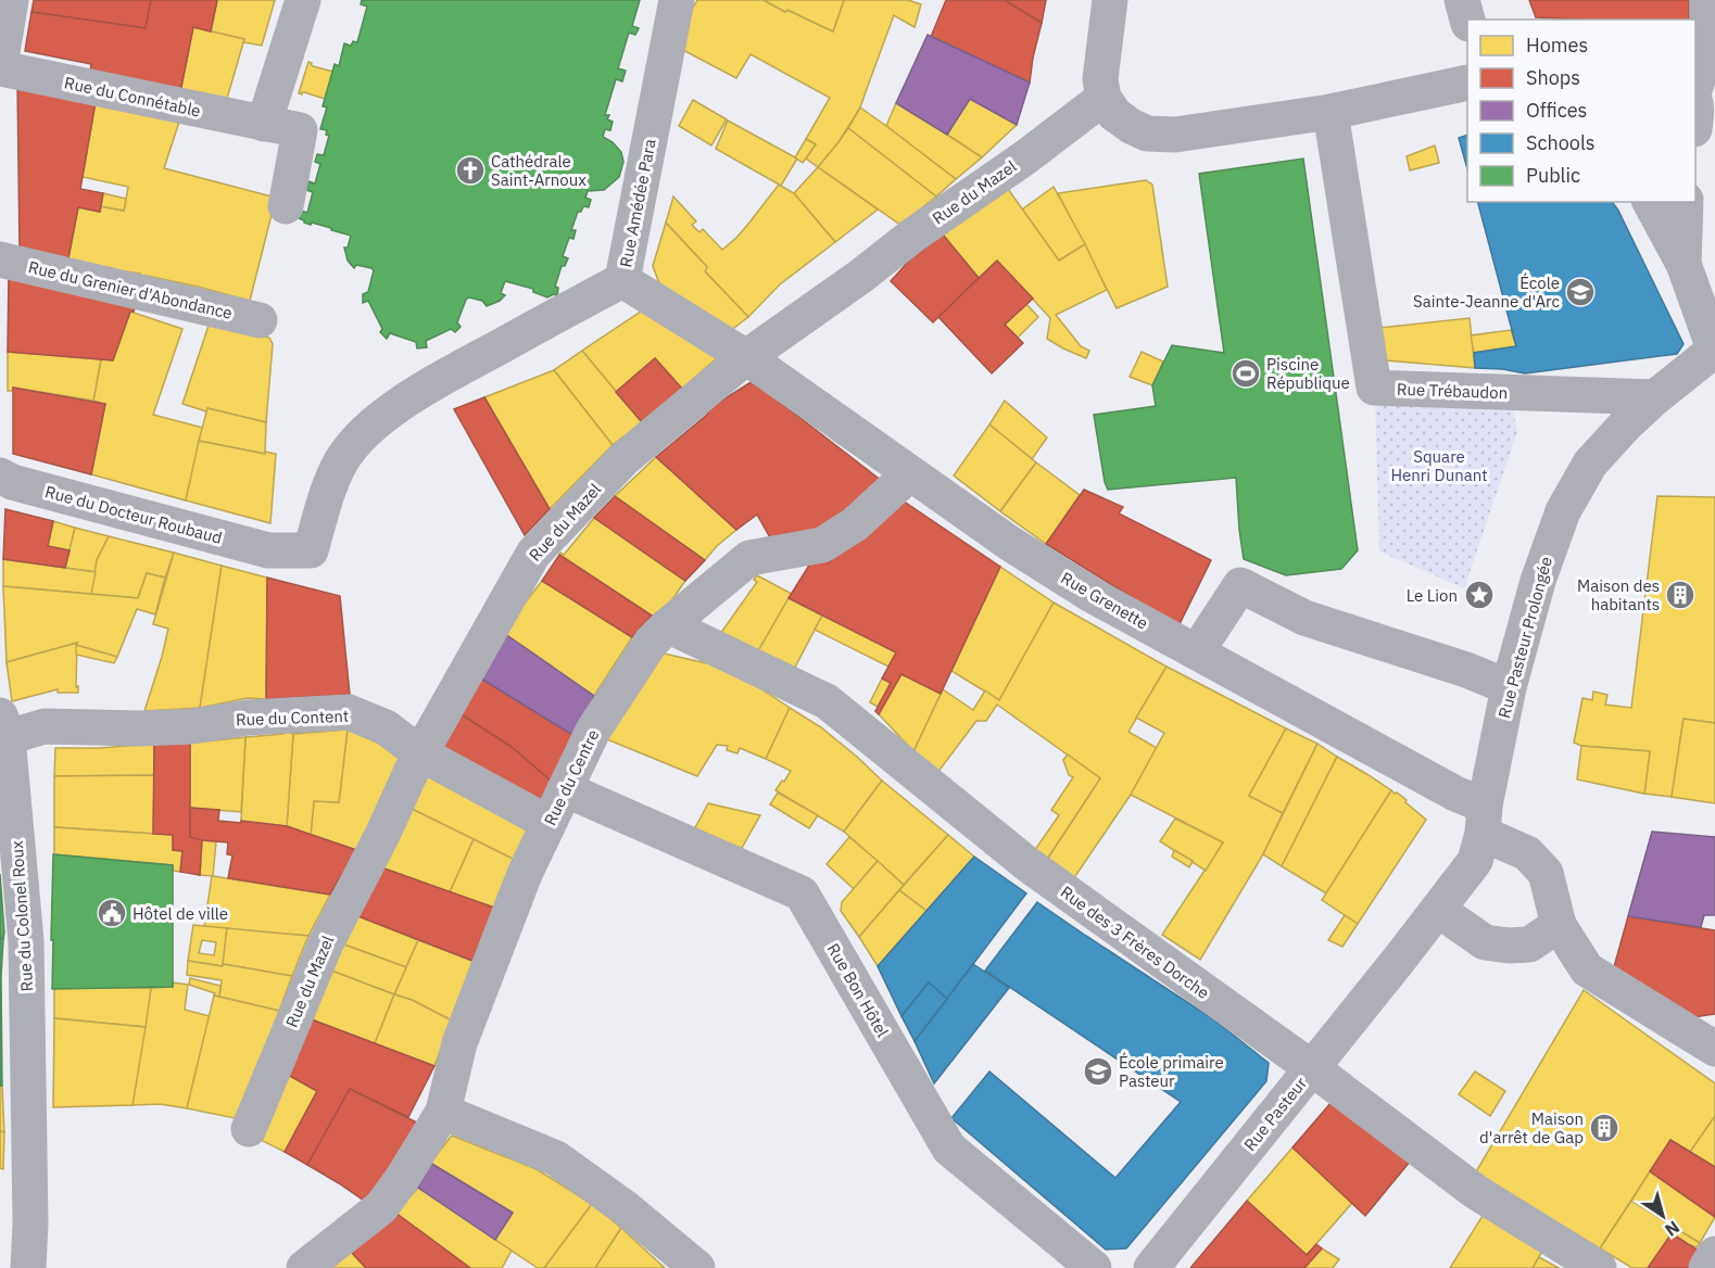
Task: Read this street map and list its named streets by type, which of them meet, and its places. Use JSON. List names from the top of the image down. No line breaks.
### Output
{"streets":{"street":["Rue du Connétable","Rue du Mazel","Rue Amédée Para","Rue du Grenier d'Abondance","Rue Trébaudon","Rue du Docteur Roubaud","Rue Grenette","Rue Pasteur Prolongée","Rue du Content","Rue du Centre","Rue du Colonel Roux","Rue des 3 Frères Dorche","Rue Bon Hôtel","Rue Pasteur"]},"crossings":[["Rue du Mazel","Rue Grenette"],["Rue du Mazel","Rue du Content"],["Rue Amédée Para","Rue du Docteur Roubaud"],["Rue Amédée Para","Rue Grenette"],["Rue Trébaudon","Rue Pasteur Prolongée"],["Rue Grenette","Rue Pasteur Prolongée"],["Rue Grenette","Rue du Centre"],["Rue Pasteur Prolongée","Rue Pasteur"],["Rue du Content","Rue du Centre"],["Rue du Content","Rue du Colonel Roux"],["Rue du Centre","Rue des 3 Frères Dorche"],["Rue du Centre","Rue Bon Hôtel"],["Rue des 3 Frères Dorche","Rue Pasteur"]],"parks":["Square Henri Dunant"],"places":{"church":["Cathédrale Saint-Arnoux"],"school or university":["École Sainte-Jeanne d'Arc","École primaire Pasteur"],"sports":["Piscine République"],"place":["Le Lion"],"building":["Maison des habitants","Maison d'arrêt de Gap"],"public building":["Hôtel de ville"]},"legend":["Homes","Shops","Offices","Schools","Public"],"north":"bottom right"}
